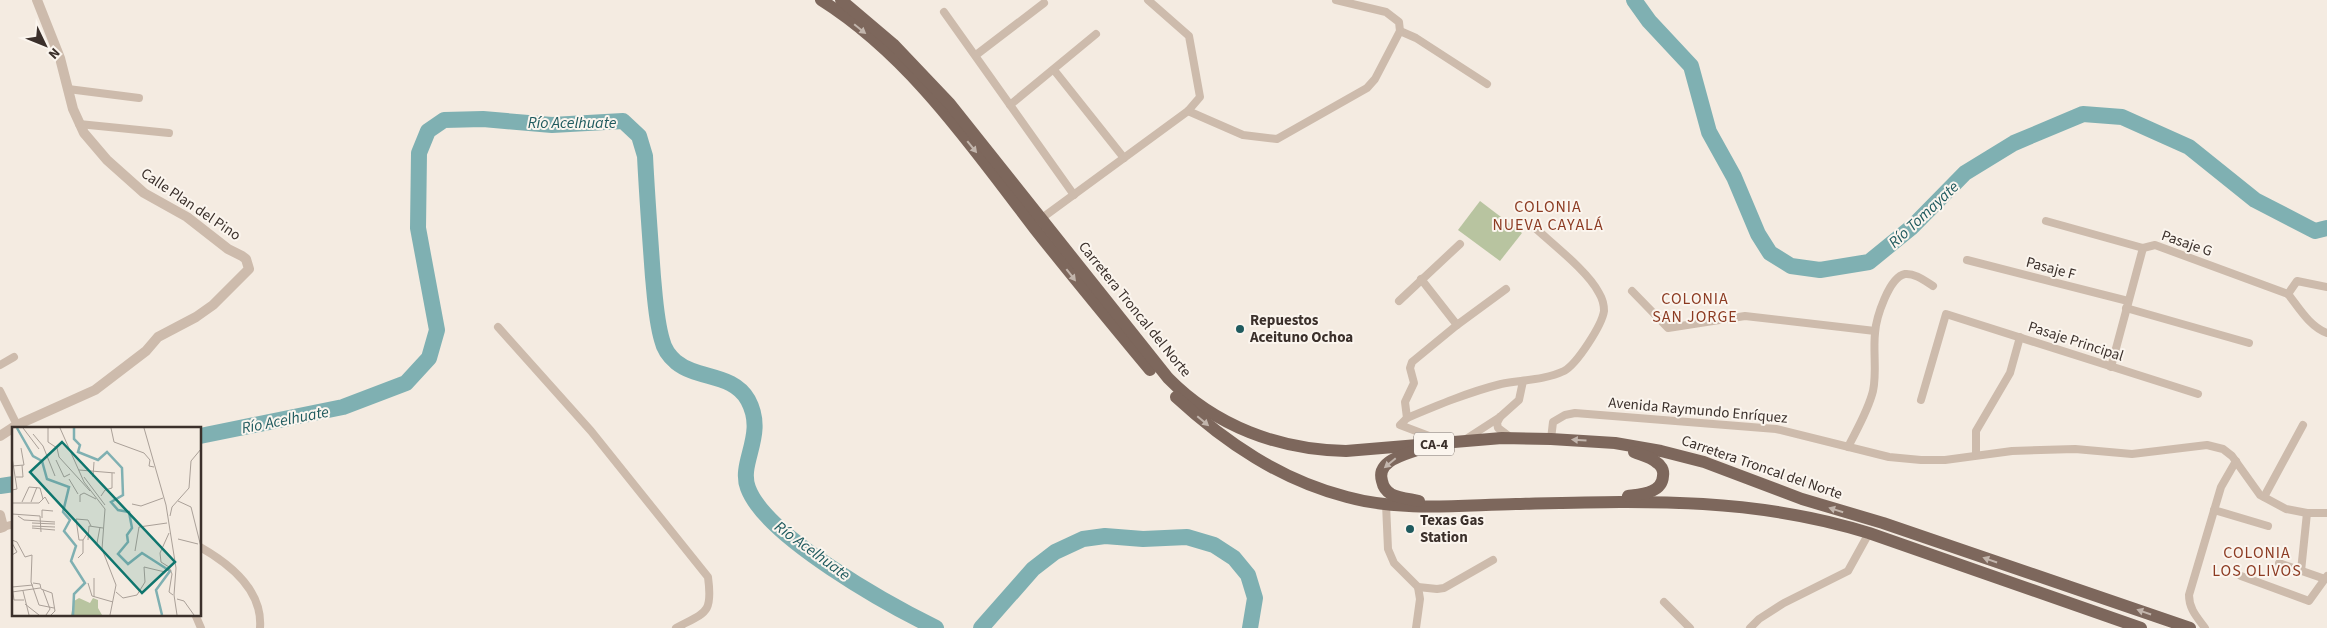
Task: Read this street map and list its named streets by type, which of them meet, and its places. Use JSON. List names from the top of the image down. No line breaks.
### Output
{"streets":{"main road":["Carretera Troncal del Norte","CA-4"],"street":["Calle Plan del Pino","Pasaje G","Pasaje F","Pasaje Principal","Avenida Raymundo Enríquez"]},"crossings":[["Carretera Troncal del Norte","Avenida Raymundo Enríquez"]],"districts":["COLONIA NUEVA CAYALÁ","COLONIA SAN JORGE","COLONIA LOS OLIVOS"],"water":["Río Acelhuate","Río Tomayate"],"places":["Repuestos Aceituno Ochoa","Texas Gas Station"],"north":"bottom right"}
